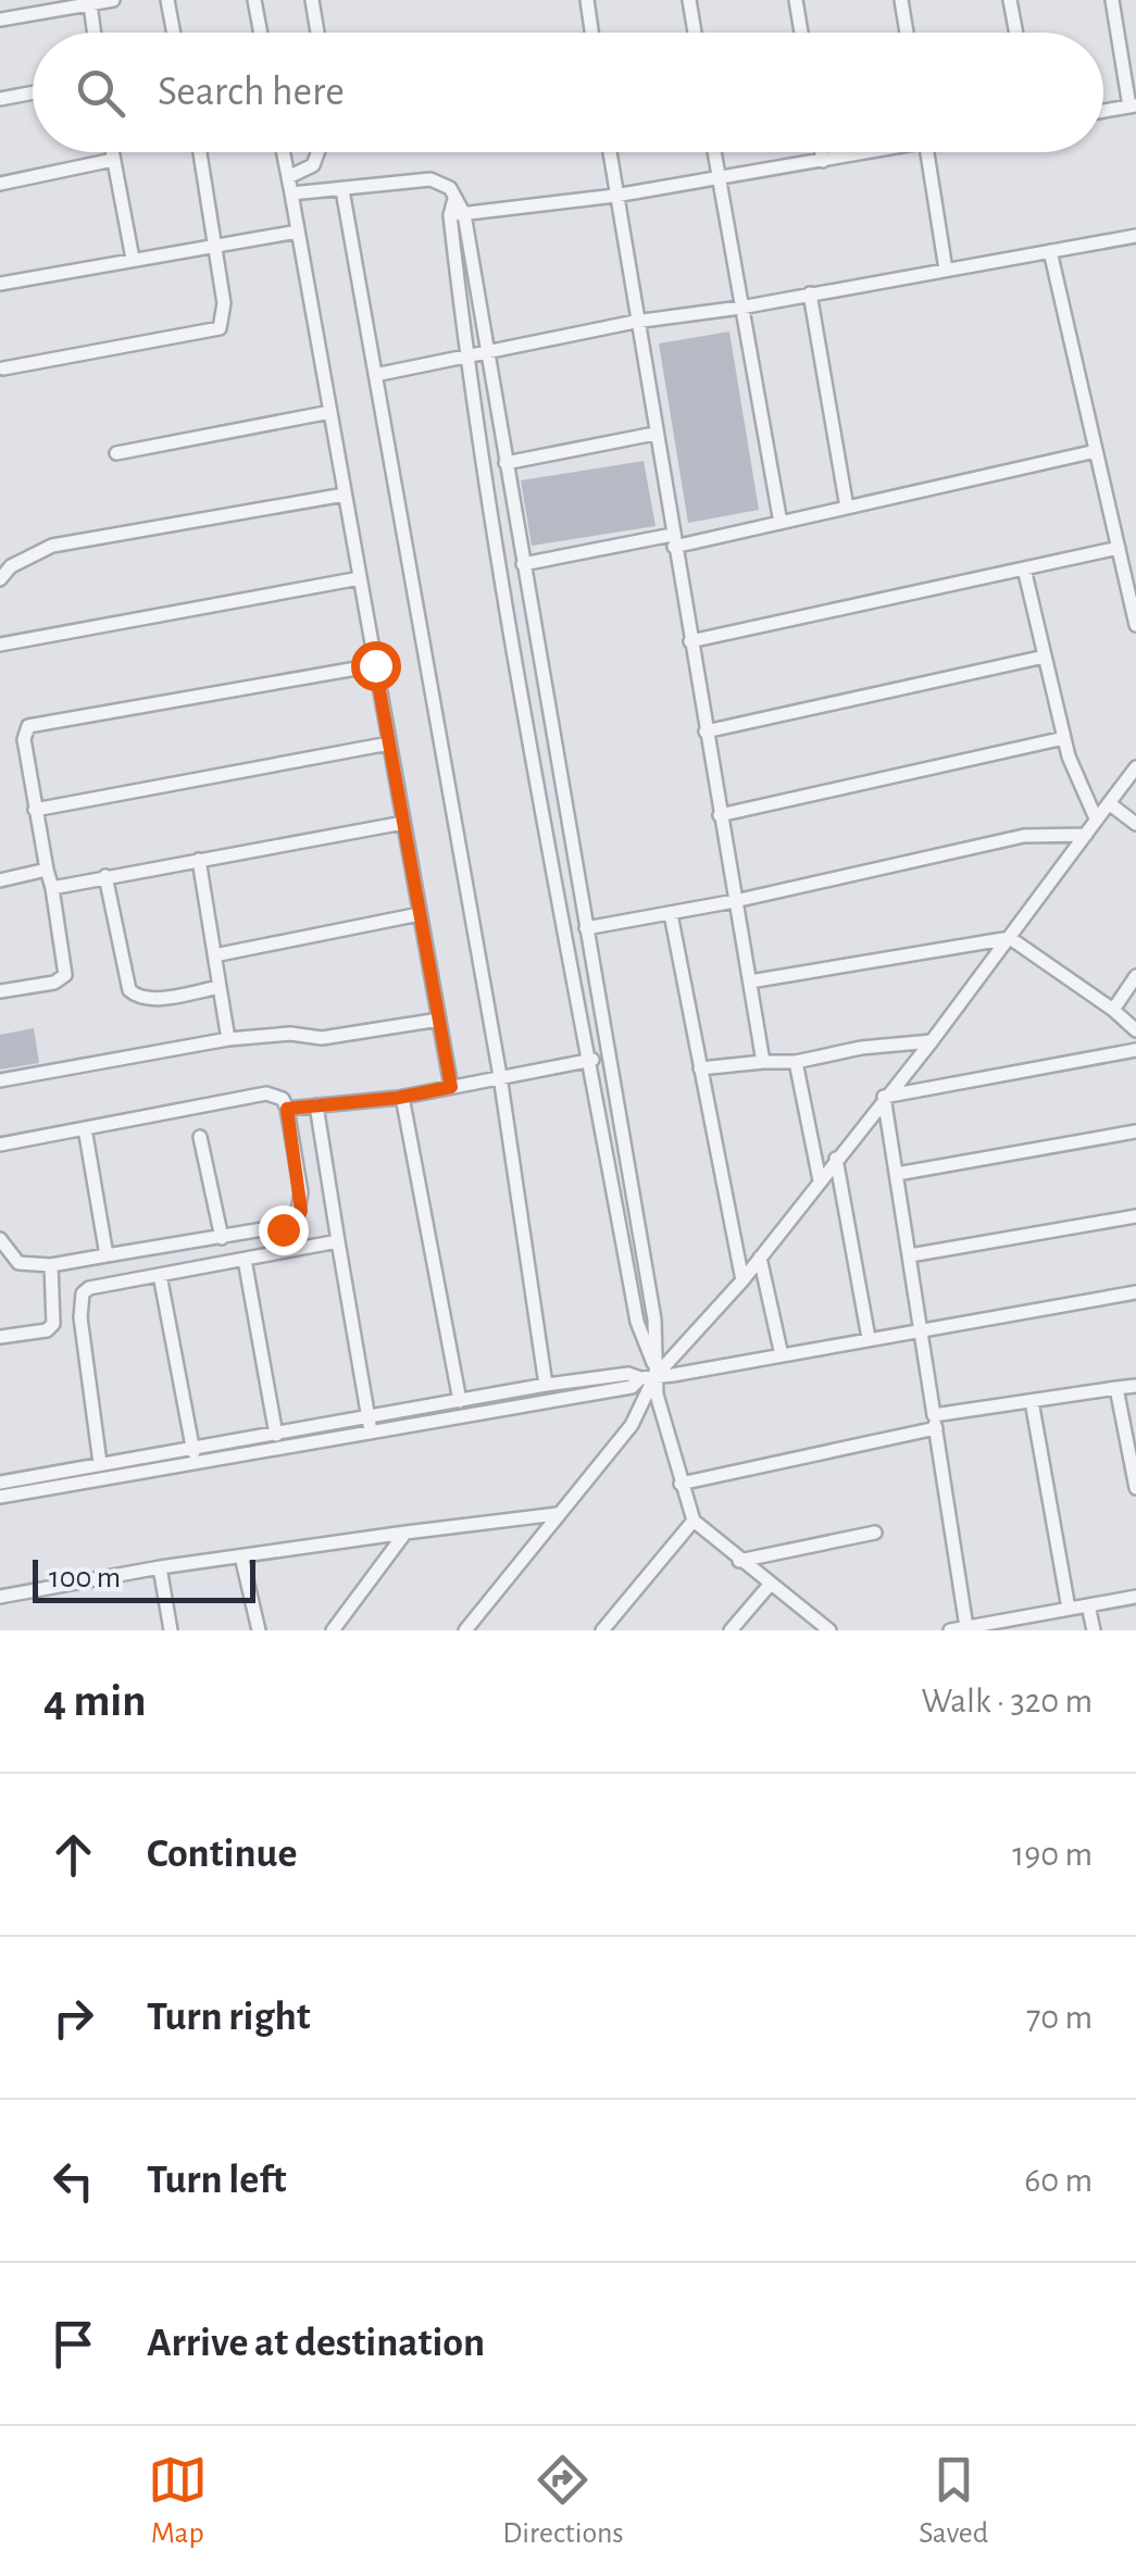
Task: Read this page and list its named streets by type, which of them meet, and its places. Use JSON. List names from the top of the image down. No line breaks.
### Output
{"scale_bar":"100 m","page":{"search":"Search here","scale":"100 m","heading":["4 min","Walk · 320 m"],"list":[["Continue","190 m"],["Turn right","70 m"],["Turn left","60 m"],"Arrive at destination"],"nav":["Map","Directions","Saved"]}}
